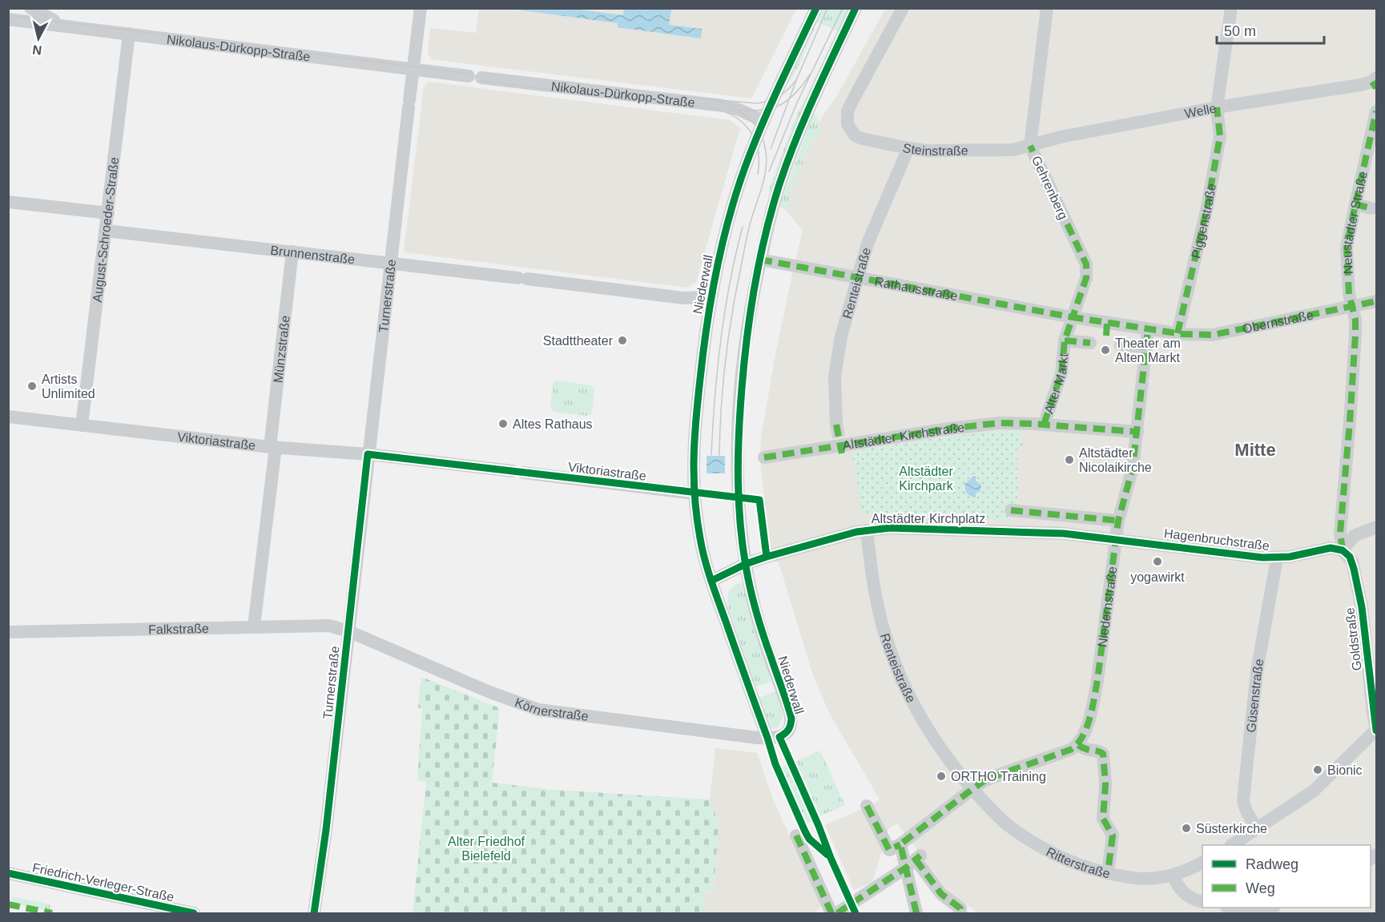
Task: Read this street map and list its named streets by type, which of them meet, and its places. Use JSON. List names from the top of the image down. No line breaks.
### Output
{"streets":{"street":["Nikolaus-Dürkopp-Straße","Welle","Steinstraße","Gehrenberg","Piggenstraße","Neustädter Straße","August-Schroeder-Straße","Brunnenstraße","Renteistraße","Niederwall","Rathausstraße","Turnerstraße","Obernstraße","Münzstraße","Alter Markt","Altstädter Kirchstraße","Viktoriastraße","Altstädter Kirchplatz","Hagenbruchstraße","Niedernstraße","Falkstraße","Goldstraße","Güsenstraße","Körnerstraße","Ritterstraße","Friedrich-Verleger-Straße"]},"crossings":[["Nikolaus-Dürkopp-Straße","August-Schroeder-Straße"],["Nikolaus-Dürkopp-Straße","Niederwall"],["Nikolaus-Dürkopp-Straße","Turnerstraße"],["Welle","Steinstraße"],["Welle","Gehrenberg"],["Welle","Piggenstraße"],["Steinstraße","Gehrenberg"],["Steinstraße","Renteistraße"],["Gehrenberg","Alter Markt"],["Piggenstraße","Obernstraße"],["Neustädter Straße","Obernstraße"],["Neustädter Straße","Goldstraße"],["August-Schroeder-Straße","Brunnenstraße"],["August-Schroeder-Straße","Viktoriastraße"],["Brunnenstraße","Niederwall"],["Brunnenstraße","Turnerstraße"],["Brunnenstraße","Münzstraße"],["Renteistraße","Rathausstraße"],["Renteistraße","Altstädter Kirchstraße"],["Renteistraße","Altstädter Kirchplatz"],["Renteistraße","Ritterstraße"],["Niederwall","Rathausstraße"],["Niederwall","Altstädter Kirchplatz"],["Niederwall","Körnerstraße"],["Rathausstraße","Alter Markt"],["Turnerstraße","Viktoriastraße"],["Turnerstraße","Falkstraße"],["Turnerstraße","Körnerstraße"],["Obernstraße","Goldstraße"],["Münzstraße","Viktoriastraße"],["Münzstraße","Falkstraße"],["Alter Markt","Altstädter Kirchstraße"],["Altstädter Kirchstraße","Niedernstraße"],["Altstädter Kirchplatz","Hagenbruchstraße"],["Altstädter Kirchplatz","Niedernstraße"],["Hagenbruchstraße","Niedernstraße"],["Hagenbruchstraße","Goldstraße"],["Hagenbruchstraße","Güsenstraße"],["Falkstraße","Körnerstraße"]],"districts":["Mitte"],"parks":["Altstädter Kirchpark","Alter Friedhof Bielefeld"],"places":["Stadttheater","Theater am Alten Markt","Artists Unlimited","Altes Rathaus","Altstädter Nicolaikirche","yogawirkt","Bionic","ORTHO Training","Süsterkirche"],"legend":["Radweg","Weg"],"scale_bar":"50 m","north":"bottom"}
